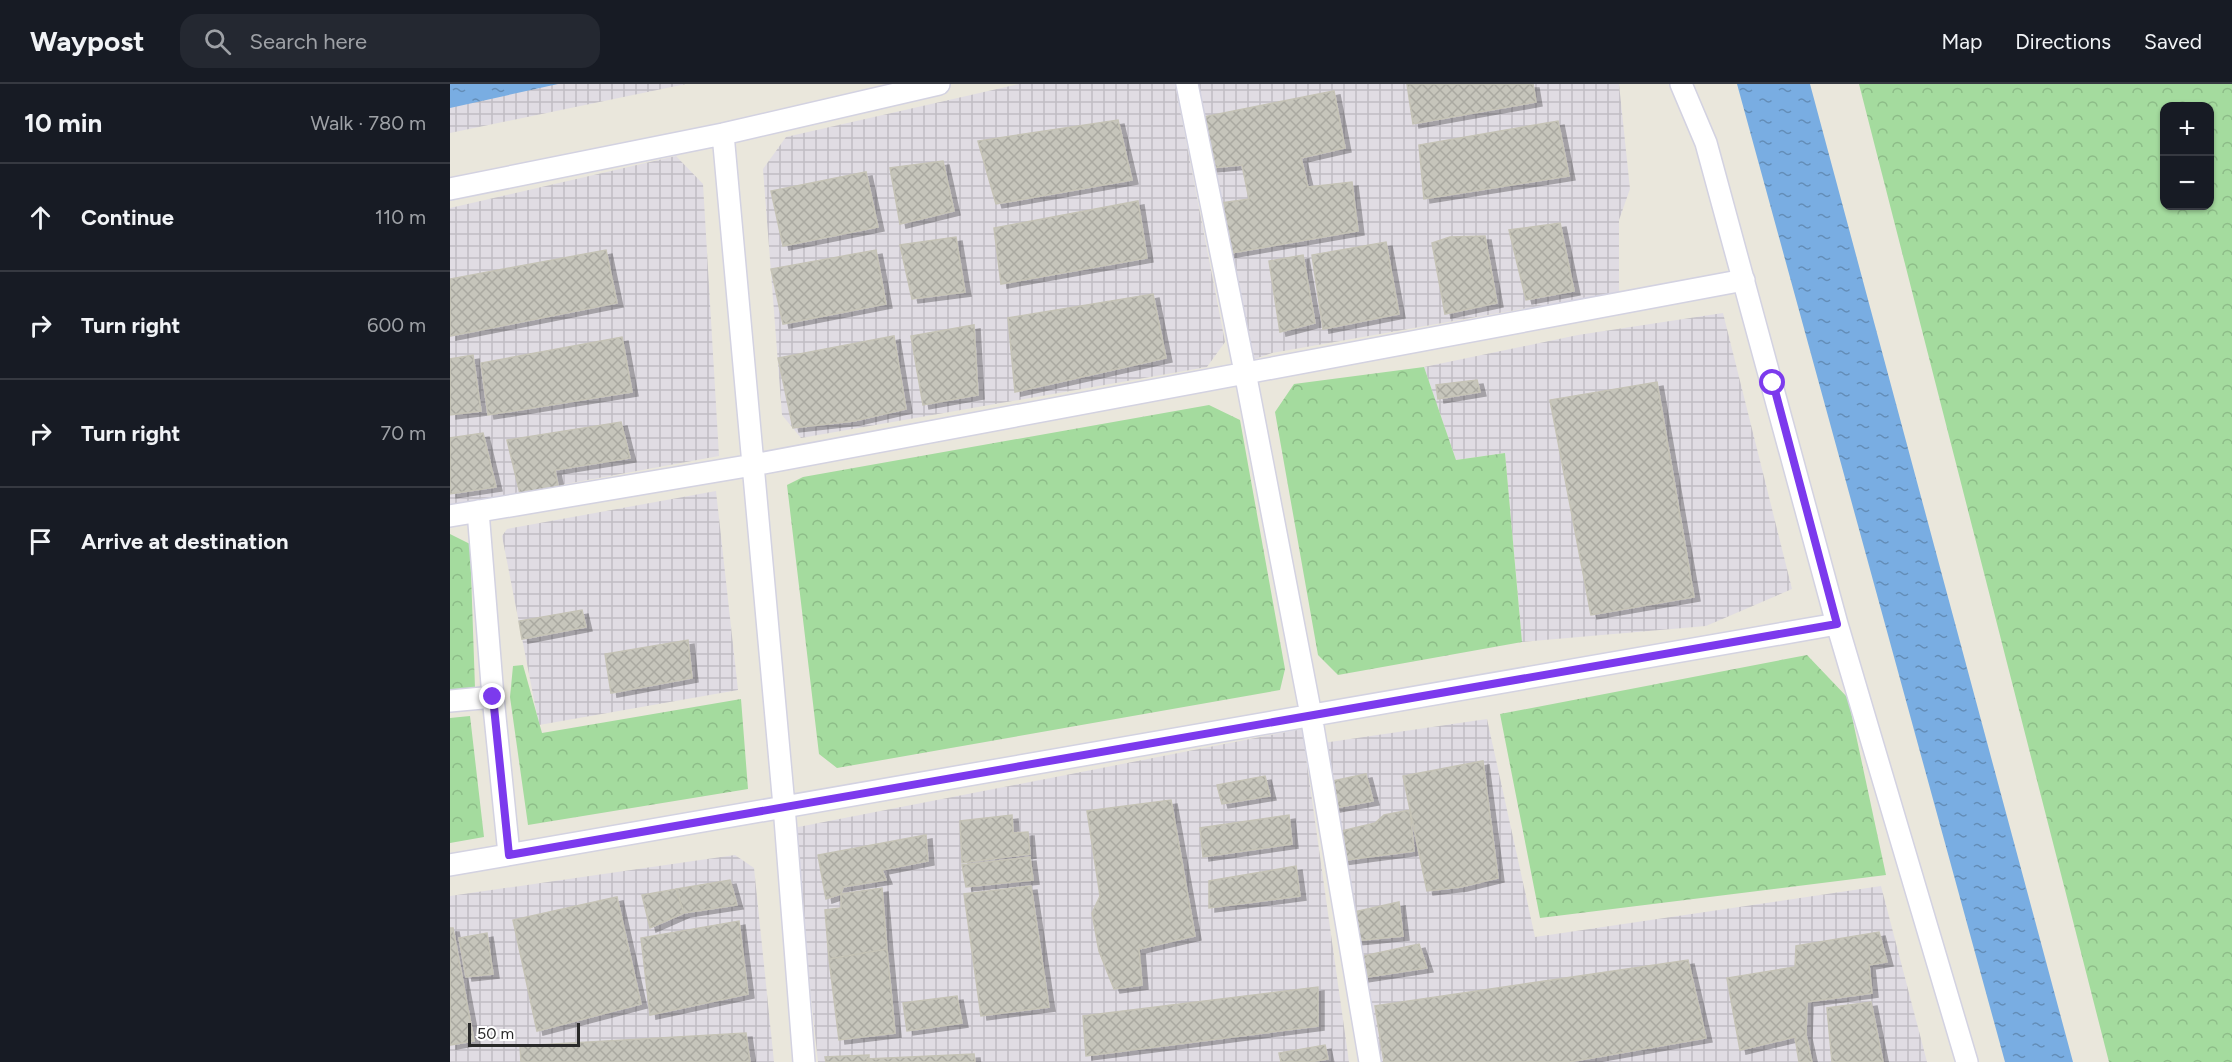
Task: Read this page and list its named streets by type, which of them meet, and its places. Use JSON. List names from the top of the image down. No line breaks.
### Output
{"scale_bar":"50 m","page":{"header":"Waypost","search":"Search here","nav":["Map","Directions","Saved"],"heading":["10 min","Walk · 780 m"],"map_buttons":["+","−"],"list":[["Continue","110 m"],["Turn right","600 m"],["Turn right","70 m"],"Arrive at destination"],"scale":"50 m"}}
